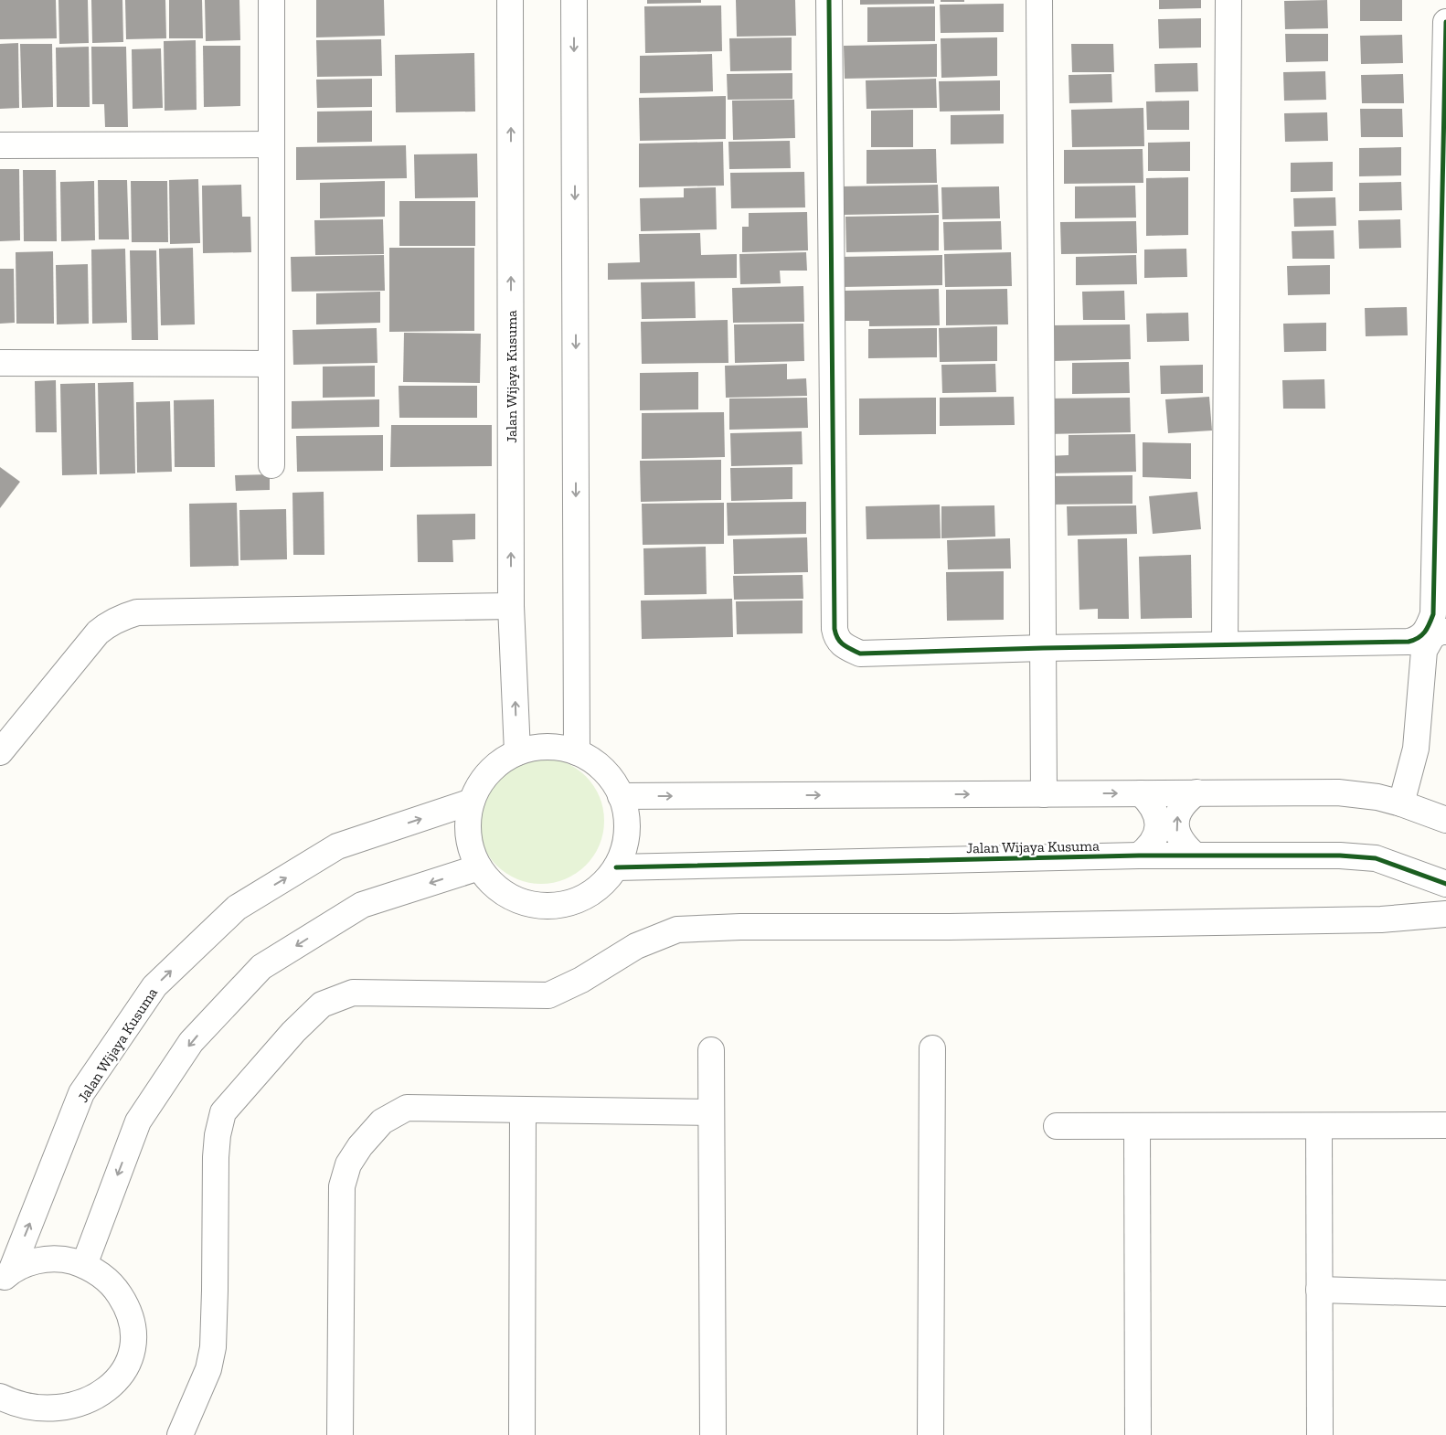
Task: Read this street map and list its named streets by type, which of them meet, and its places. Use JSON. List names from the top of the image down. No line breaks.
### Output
{"streets":{"street":["Jalan Wijaya Kusuma"]}}
